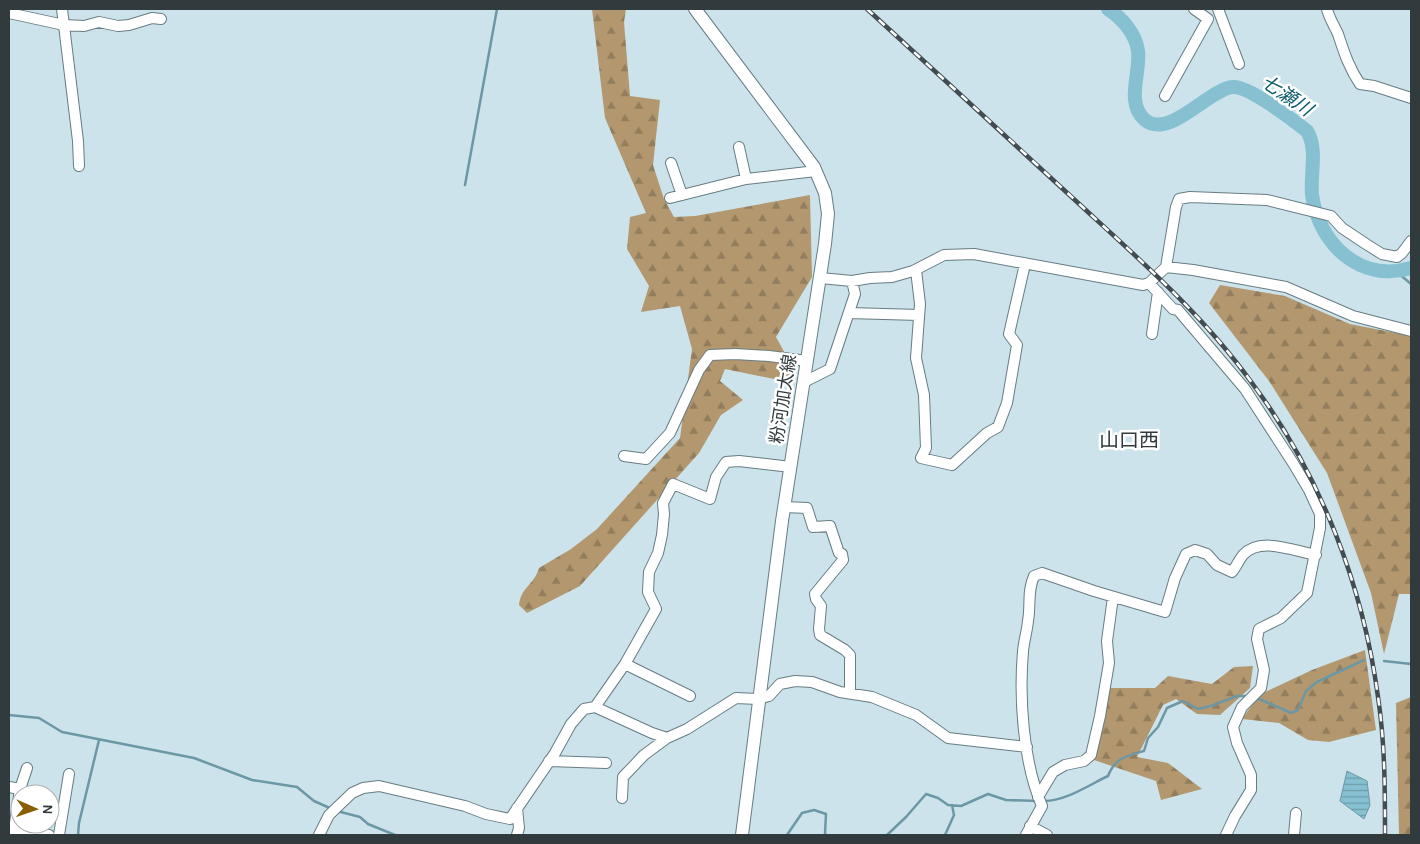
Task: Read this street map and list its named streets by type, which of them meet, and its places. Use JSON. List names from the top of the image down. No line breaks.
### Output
{"streets":{"main road":["粉河加太線"]},"districts":["山口西"],"water":["七瀬川"],"north":"right"}
